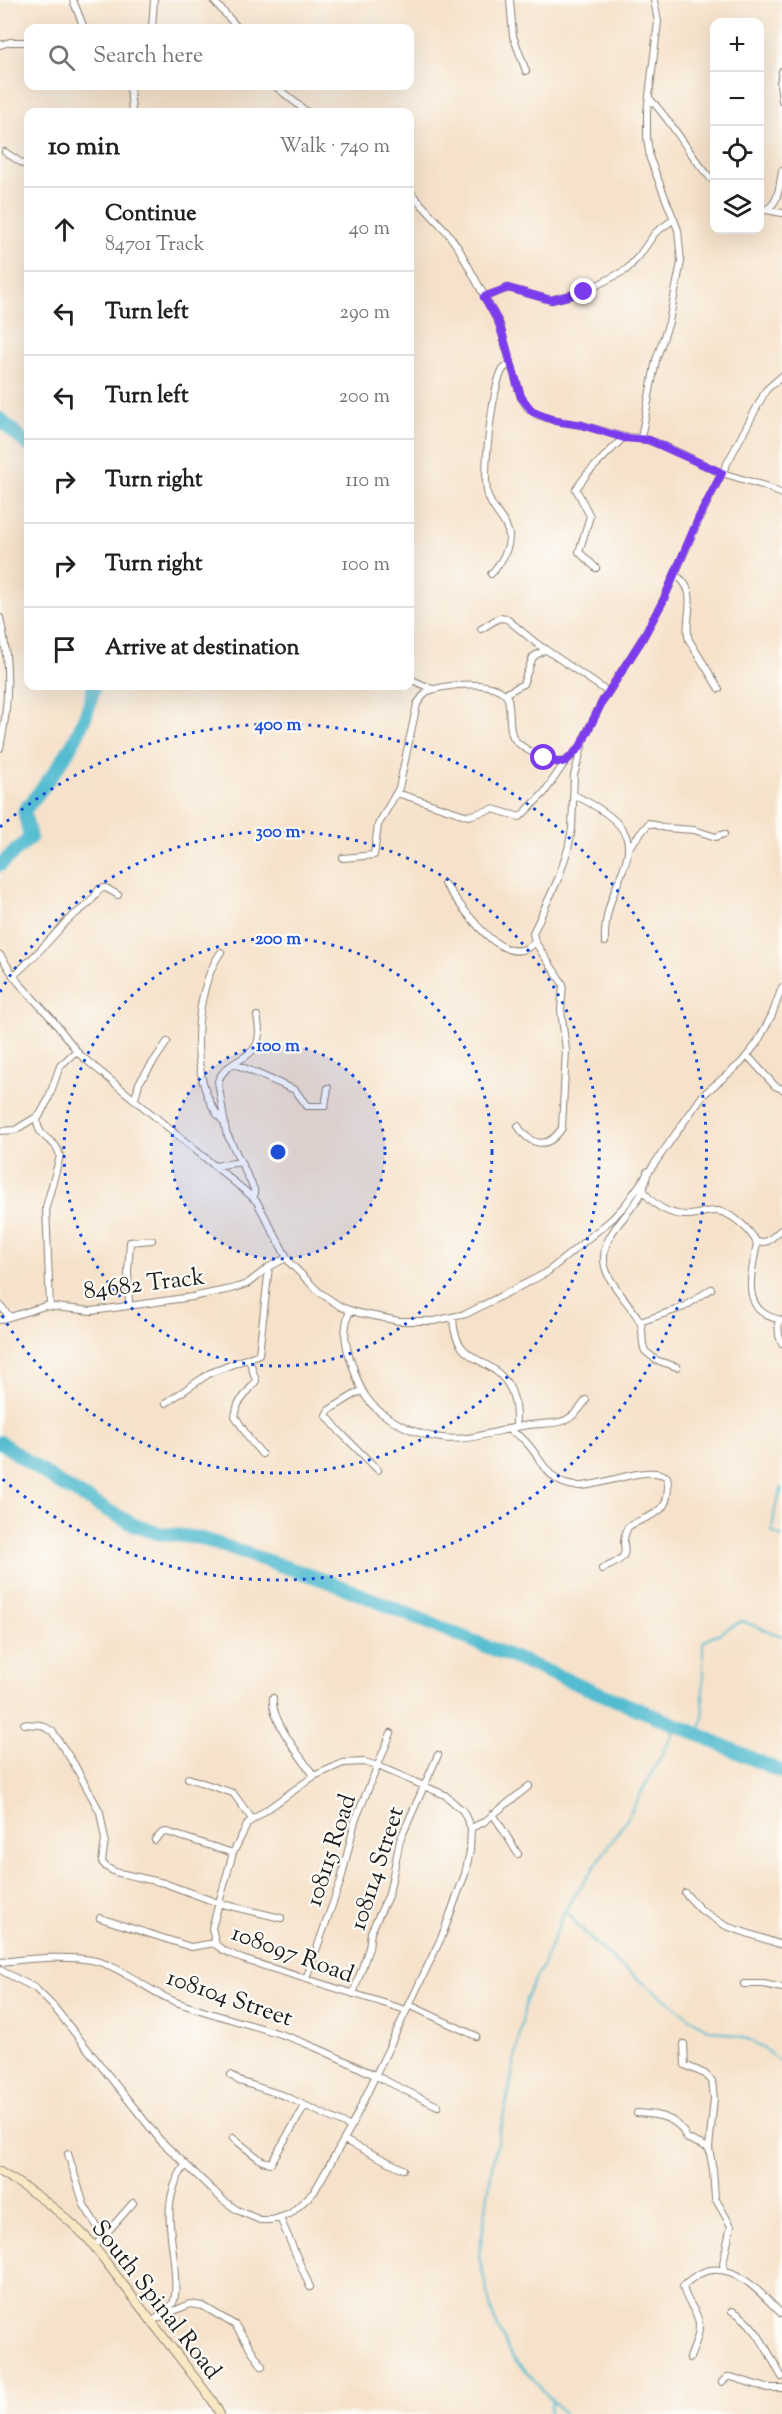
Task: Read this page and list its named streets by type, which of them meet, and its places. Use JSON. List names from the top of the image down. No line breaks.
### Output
{"streets":{"street":["84682 Track","108115 Road","108114 Street","108097 Road","108104 Street","South Spinal Road"]},"crossings":[["108115 Road","108097 Road"],["108114 Street","108097 Road"]],"page":{"map_buttons":["+","−"],"search":"Search here","heading":["10 min","Walk · 740 m"],"list":[["Continue","84701 Track","40 m"],["Turn left","290 m"],["Turn left","200 m"],["Turn right","110 m"],["Turn right","100 m"],"Arrive at destination"]},"rings":["400 m","300 m","200 m","100 m"]}
